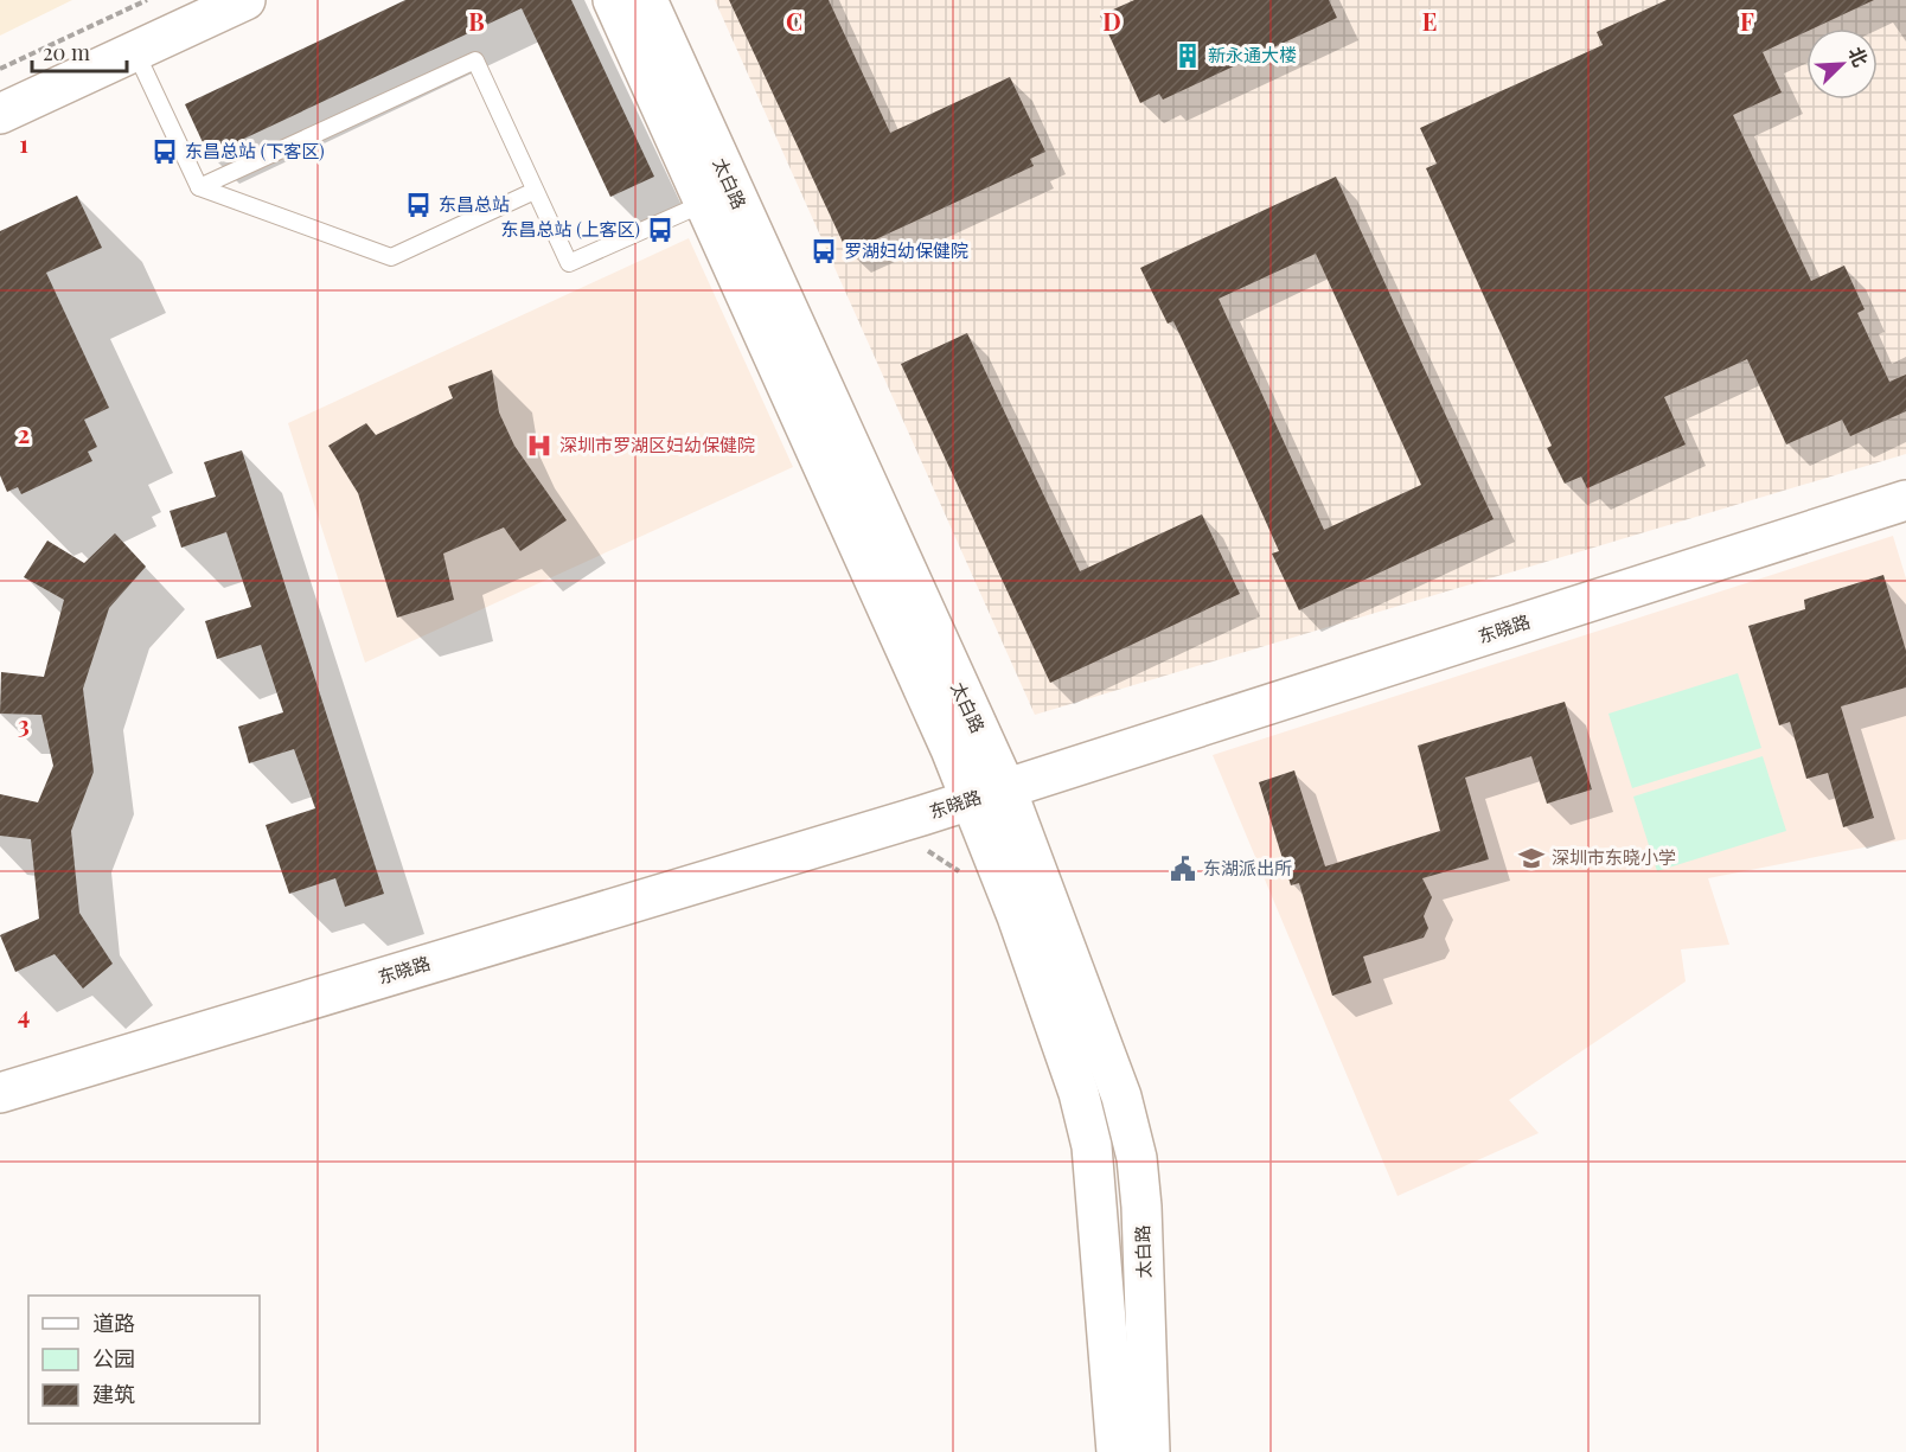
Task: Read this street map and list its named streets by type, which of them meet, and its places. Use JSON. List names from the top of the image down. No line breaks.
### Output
{"streets":{"main road":["太白路","东晓路"]},"crossings":[["太白路","东晓路"]],"places":{"building":["新永通大楼"],"bus stop":["东昌总站 (下客区)","东昌总站","东昌总站 (上客区)","罗湖妇幼保健院"],"hospital":["深圳市罗湖区妇幼保健院"],"school or university":["深圳市东晓小学"],"public building":["东湖派出所"]},"legend":["道路","公园","建筑"],"scale_bar":"20 m","north":"top right","grid":{"columns":["B","C","D","E","F"],"rows":["1","2","3","4"]}}
